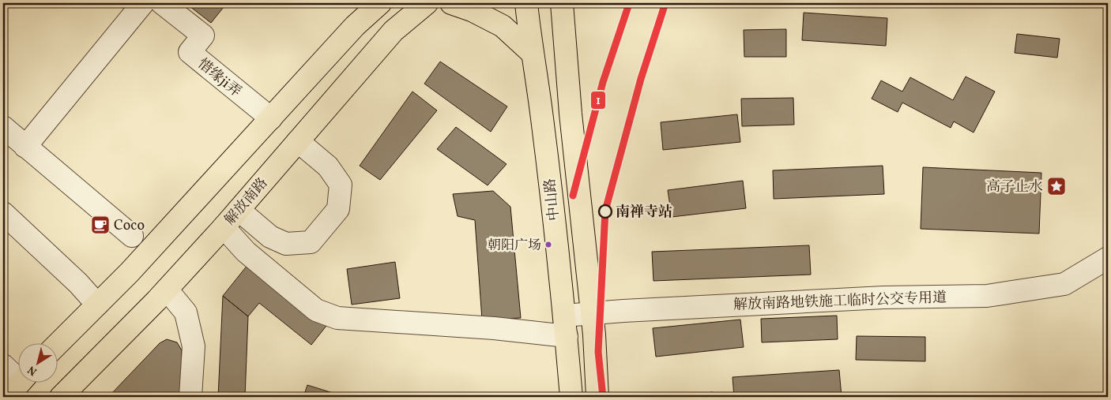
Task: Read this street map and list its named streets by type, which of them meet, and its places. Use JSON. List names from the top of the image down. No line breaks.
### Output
{"streets":{"main road":["中山路","解放南路"],"street":["惜缘ji弄","解放南路地铁施工临时公交专用道"]},"crossings":[["中山路","解放南路地铁施工临时公交专用道"]],"places":{"place":["高子止水"],"other":["南禅寺站","朝阳广场"],"cafe":["Coco"]},"lines":["transit line 1"],"north":"bottom left"}
